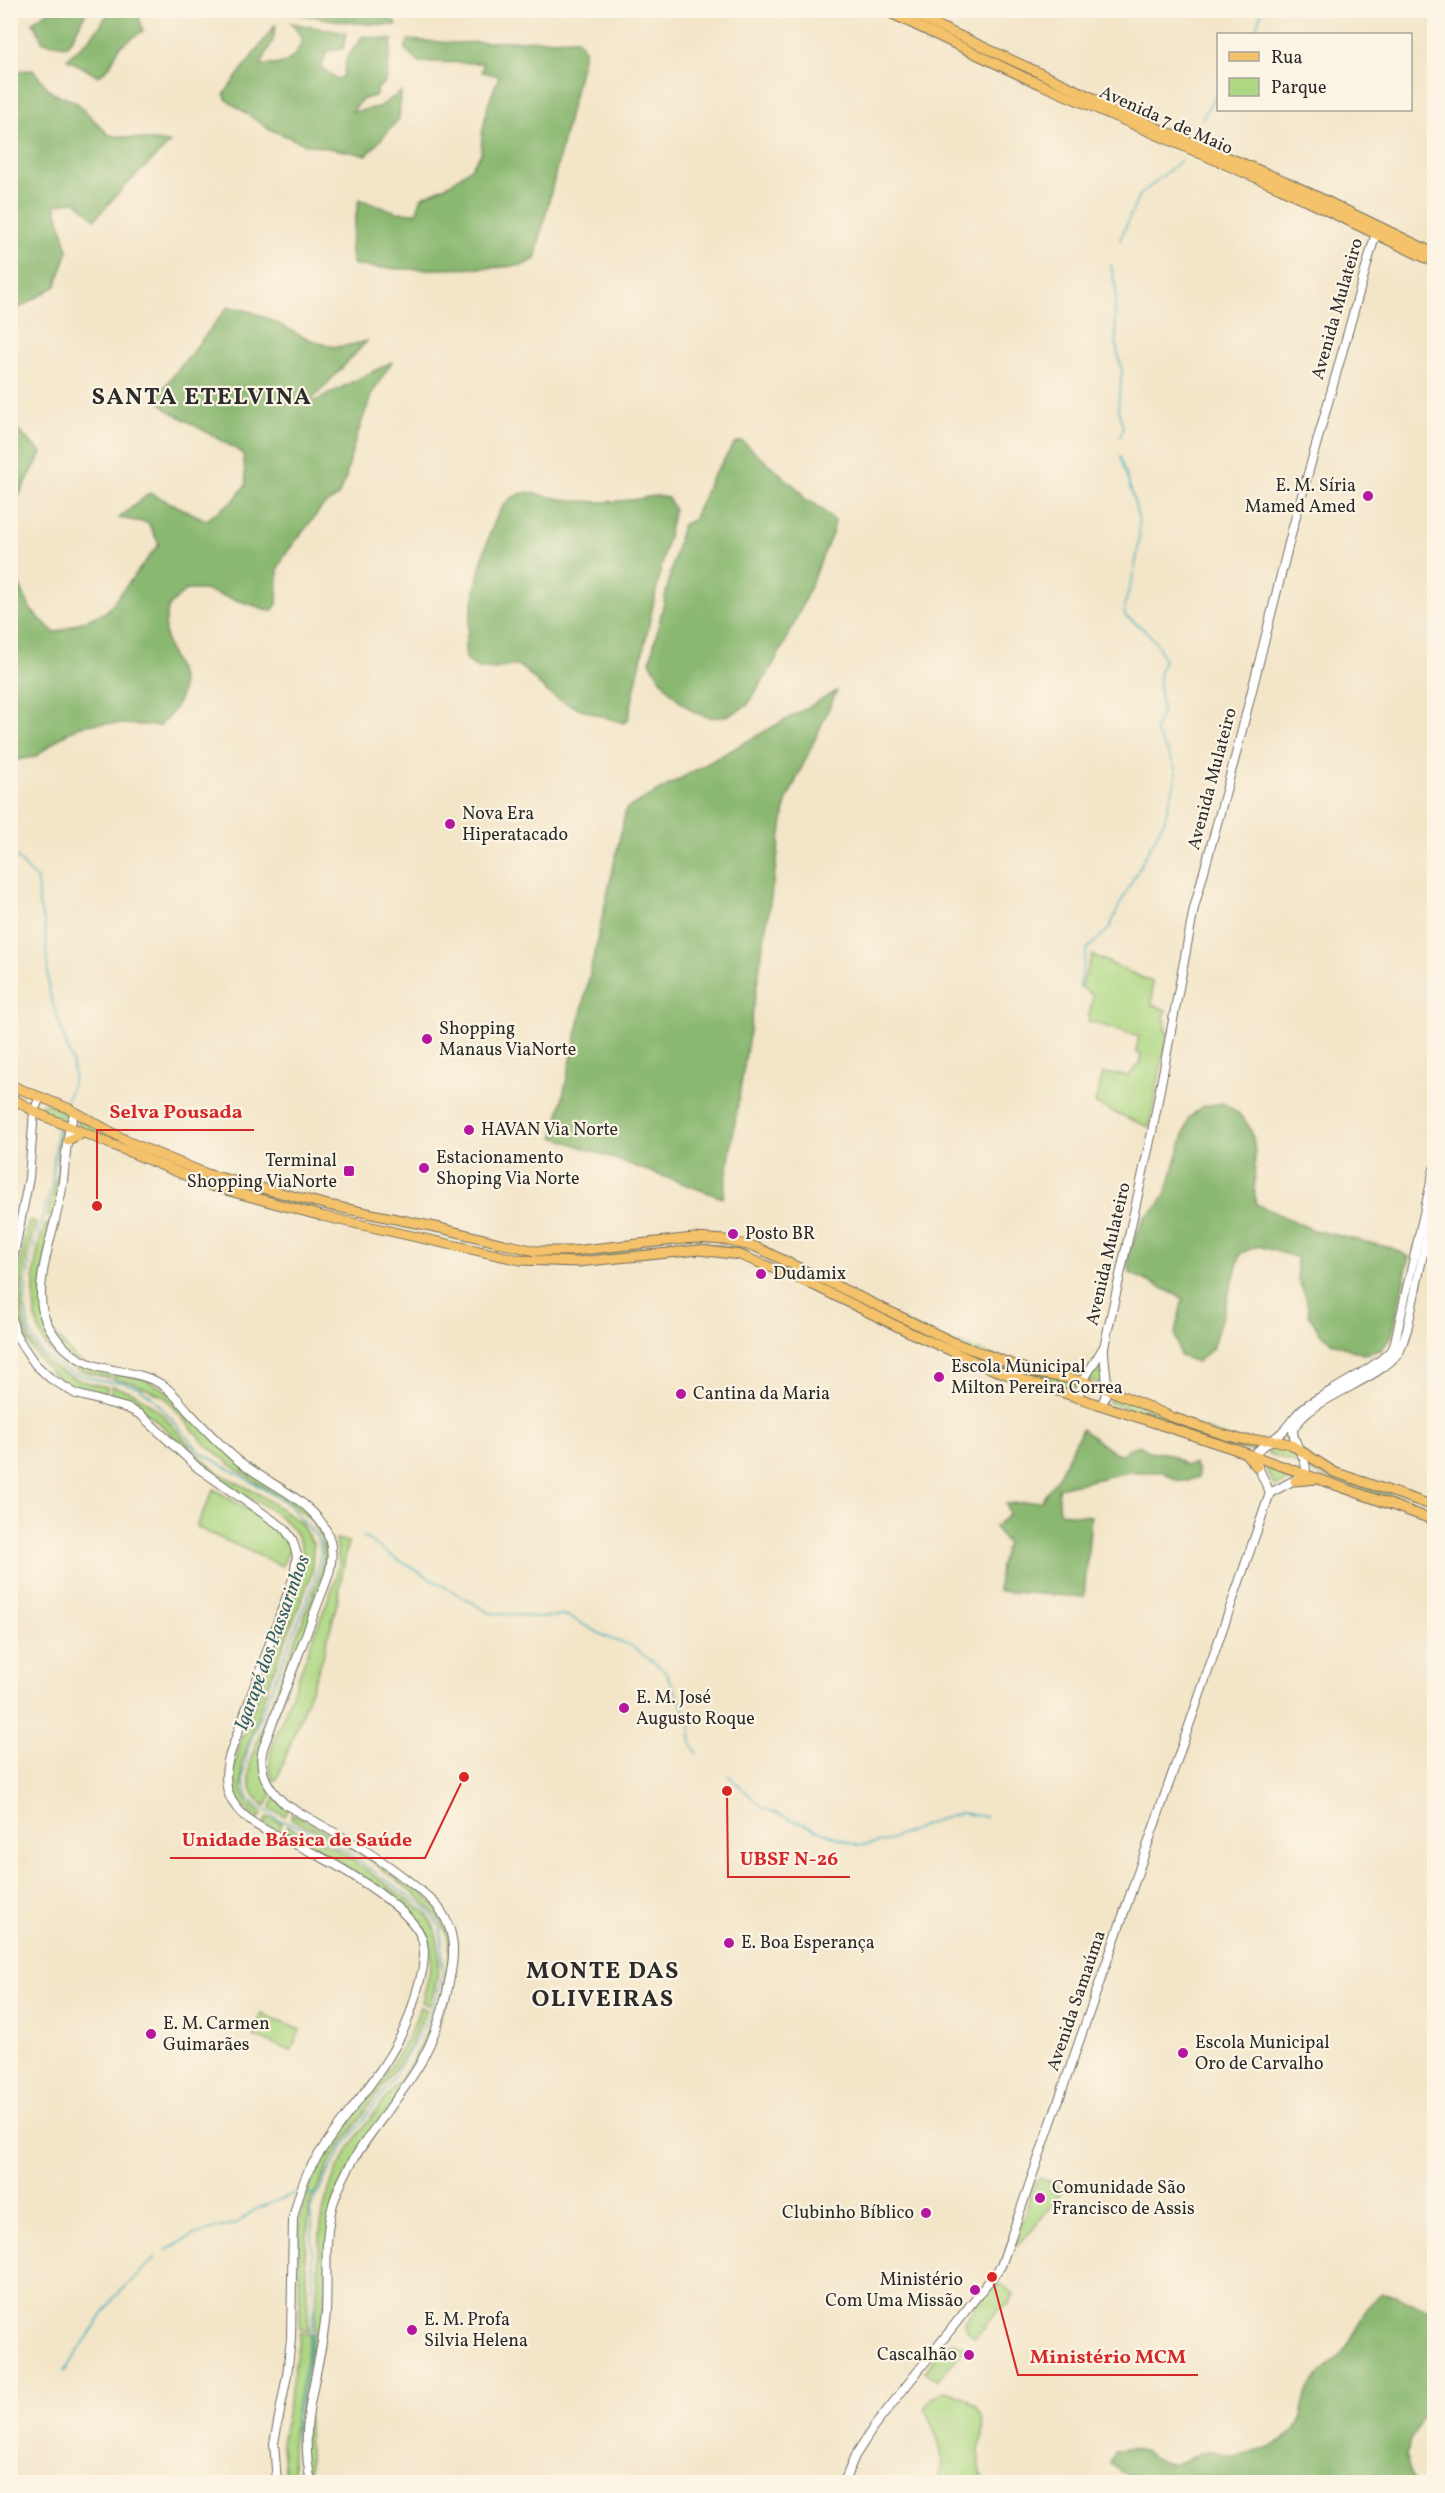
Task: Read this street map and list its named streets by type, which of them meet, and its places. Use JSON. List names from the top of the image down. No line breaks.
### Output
{"streets":{"main road":["Avenida 7 de Maio"],"street":["Avenida Mulateiro","Avenida Samaúma"]},"crossings":[["Avenida 7 de Maio","Avenida Mulateiro"]],"districts":["SANTA ETELVINA","MONTE DAS OLIVEIRAS"],"water":["Igarapé dos Passarinhos"],"places":{"other":["E. M. Síria Mamed Amed","Nova Era Hiperatacado","Shopping Manaus ViaNorte","HAVAN Via Norte","Estacionamento Shoping Via Norte","Selva Pousada","Posto BR","Dudamix","Escola Municipal Milton Pereira Correa","Cantina da Maria","E. M. José Augusto Roque","Unidade Básica de Saúde","UBSF N-26","E. Boa Esperança","E. M. Carmen Guimarães","Escola Municipal Oro de Carvalho","Comunidade São Francisco de Assis","Clubinho Bíblico","Ministério MCM","Ministério Com Uma Missão","E. M. Profa Silvia Helena","Cascalhão"],"transit":["Terminal Shopping ViaNorte"]},"legend":["Rua","Parque"]}
